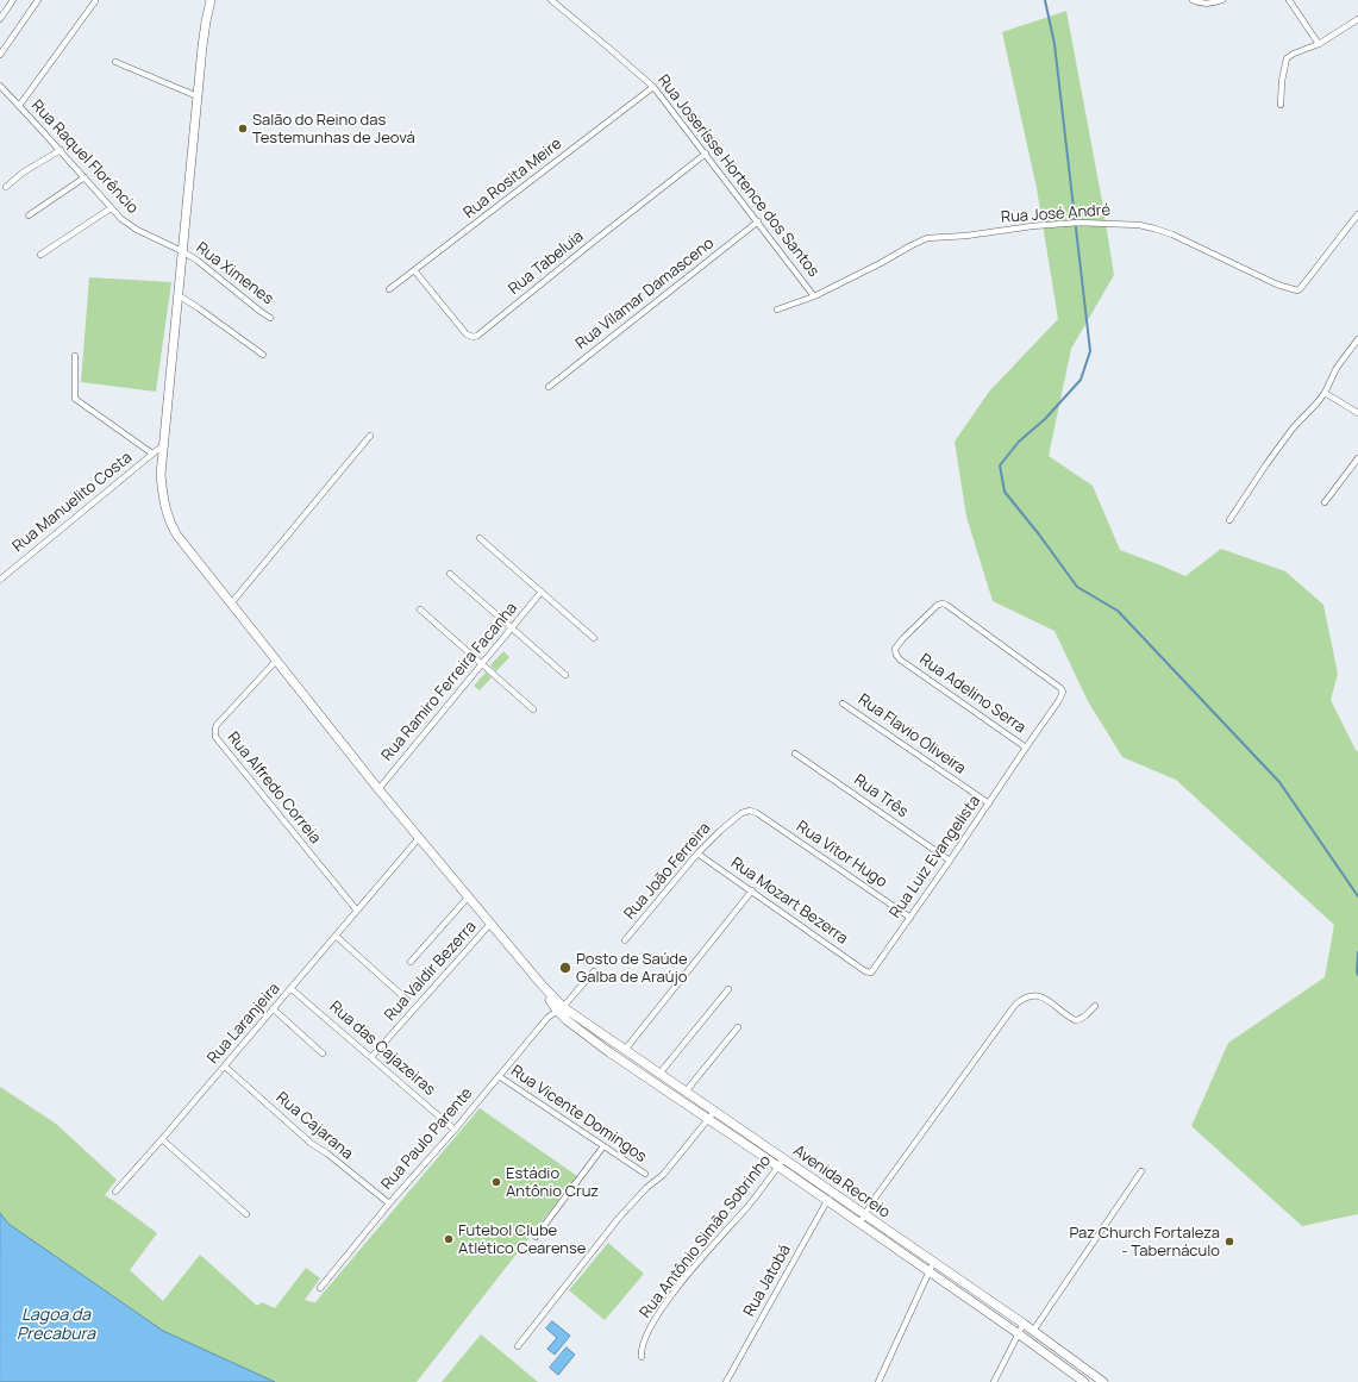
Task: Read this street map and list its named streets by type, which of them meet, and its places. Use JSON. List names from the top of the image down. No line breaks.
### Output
{"streets":{"main road":["Avenida Recreio"],"street":["Rua Raquel Florêncio","Rua Joserísse Hortence dos Santos","Rua Rosita Meire","Rua José André","Rua Tabeluia","Rua Ximenes","Rua Vilamar Damasceno","Rua Manuelito Costa","Rua Ramiro Ferreira Facanha","Rua Adelino Serra","Rua Flavio Oliveira","Rua Alfredo Correia","Rua Três","Rua Vitor Hugo","Rua Luiz Evangelista","Rua João Ferreira","Rua Mozart Bezerra","Rua Valdir Bezerra","Rua Laranjeira","Rua das Cajazeiras","Rua Vicente Domingos","Rua Cajarana","Rua Paulo Parente","Rua Antônio Simão Sobrinho","Rua Jatobá"]},"crossings":[["Rua Raquel Florêncio","Rua Ximenes"],["Rua Joserísse Hortence dos Santos","Rua Rosita Meire"],["Rua Joserísse Hortence dos Santos","Rua José André"],["Rua Joserísse Hortence dos Santos","Rua Tabeluia"],["Rua Joserísse Hortence dos Santos","Rua Vilamar Damasceno"],["Rua Rosita Meire","Rua Tabeluia"],["Rua Adelino Serra","Rua Luiz Evangelista"],["Rua Flavio Oliveira","Rua Luiz Evangelista"],["Rua Alfredo Correia","Rua Laranjeira"],["Rua Três","Rua Luiz Evangelista"],["Rua Vitor Hugo","Rua Luiz Evangelista"],["Rua Vitor Hugo","Rua João Ferreira"],["Rua Luiz Evangelista","Rua Mozart Bezerra"],["Rua João Ferreira","Rua Mozart Bezerra"],["Rua Valdir Bezerra","Rua das Cajazeiras"],["Rua Laranjeira","Rua das Cajazeiras"],["Rua Laranjeira","Rua Cajarana"],["Rua das Cajazeiras","Rua Paulo Parente"],["Rua Vicente Domingos","Rua Paulo Parente"],["Rua Cajarana","Rua Paulo Parente"],["Rua Paulo Parente","Avenida Recreio"],["Avenida Recreio","Rua Antônio Simão Sobrinho"],["Avenida Recreio","Rua Jatobá"]],"water":["Lagoa da Precabura"],"places":["Salão do Reino das Testemunhas de Jeová","Posto de Saúde Galba de Araújo","Estádio Antônio Cruz","Futebol Clube Atlético Cearense","Paz Church Fortaleza - Tabernáculo"]}
